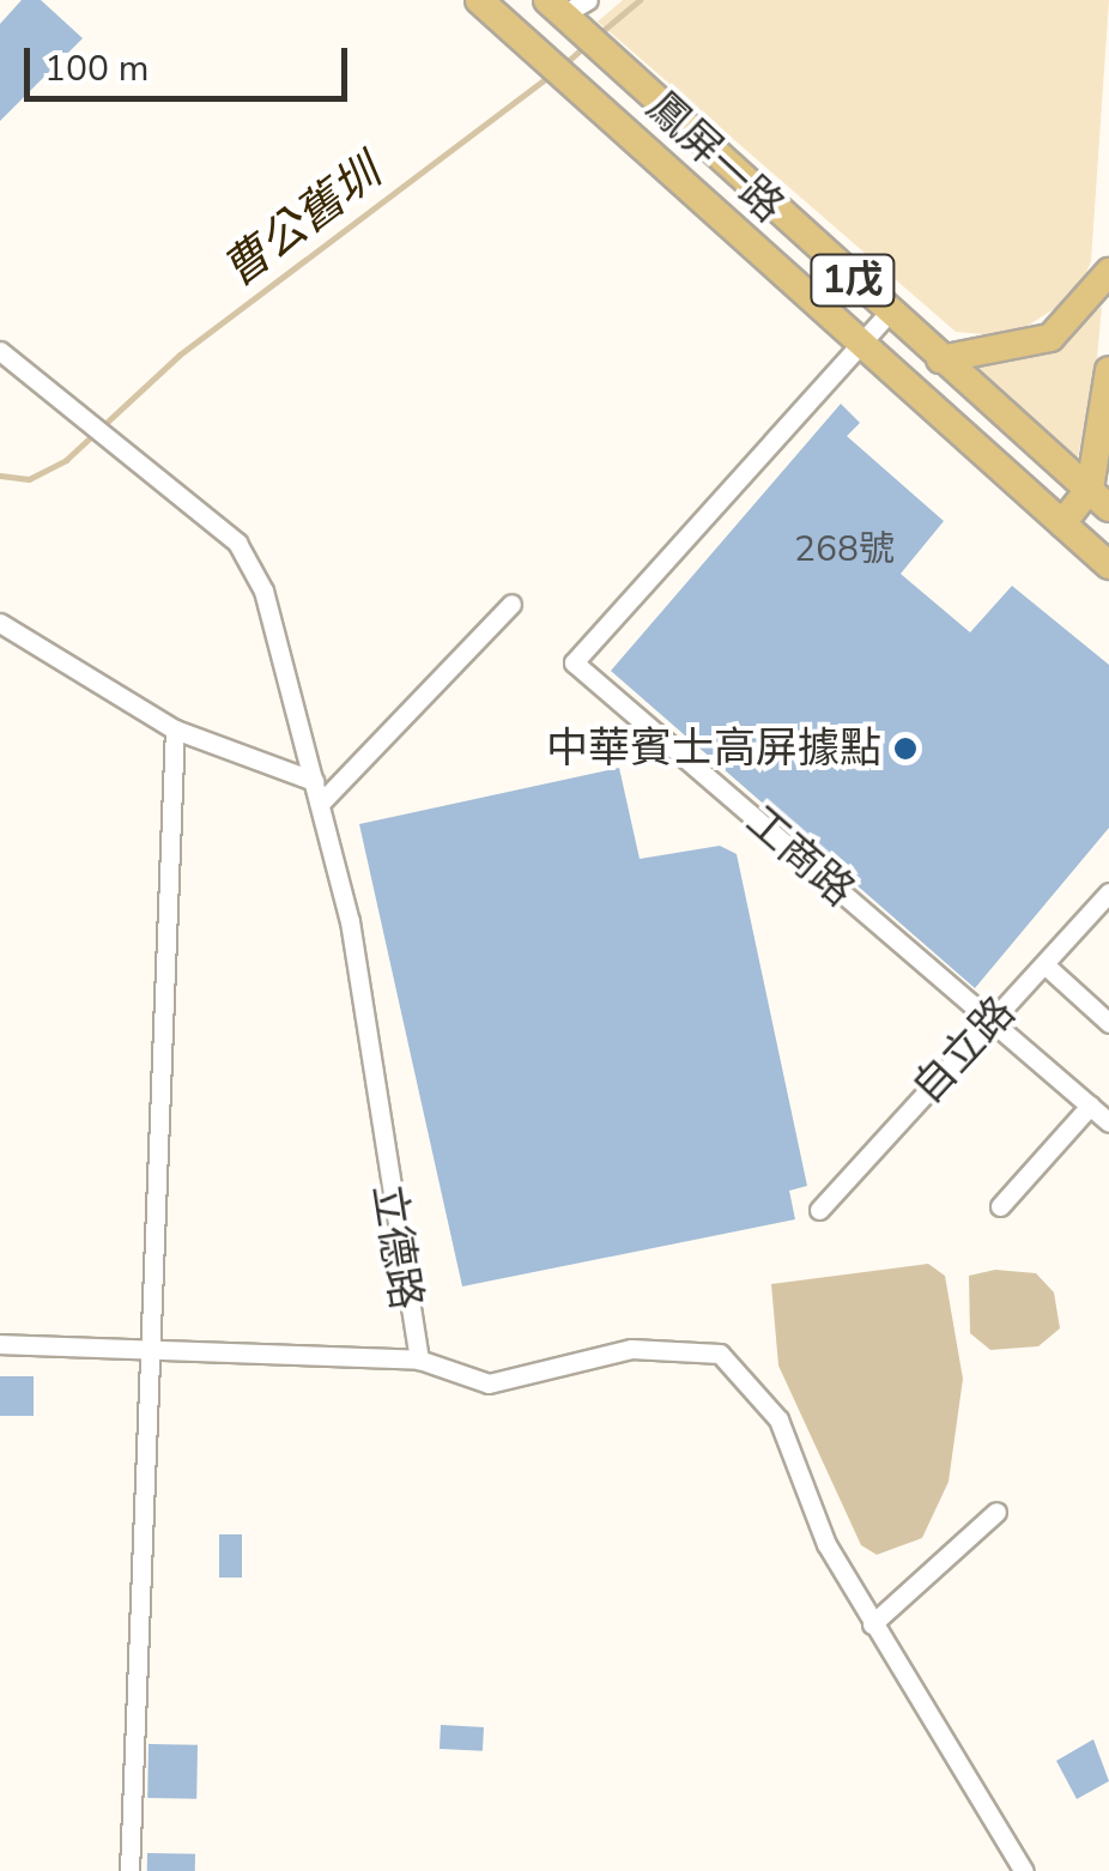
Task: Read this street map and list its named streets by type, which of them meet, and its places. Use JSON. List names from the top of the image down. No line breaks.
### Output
{"streets":{"main road":["鳳屏一路","1戊"],"street":["工商路","自立路","立德路"]},"crossings":[["鳳屏一路","工商路"],["工商路","自立路"]],"water":["曹公舊圳"],"places":["中華賓士高屏據點"],"house_numbers":["268號"],"scale_bar":"100 m"}
